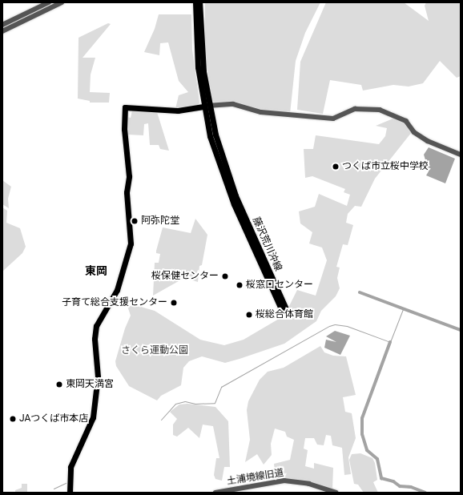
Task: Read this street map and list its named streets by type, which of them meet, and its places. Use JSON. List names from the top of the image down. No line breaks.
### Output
{"streets":{"main road":["藤沢荒川沖線"],"street":["土浦境線旧道"]},"districts":["東岡"],"parks":["さくら運動公園"],"places":["つくば市立桜中学校","阿弥陀堂","桜保健センター","桜窓口センター","子育て総合支援センター","桜総合体育館","東岡天満宮","JAつくば市本店"]}
